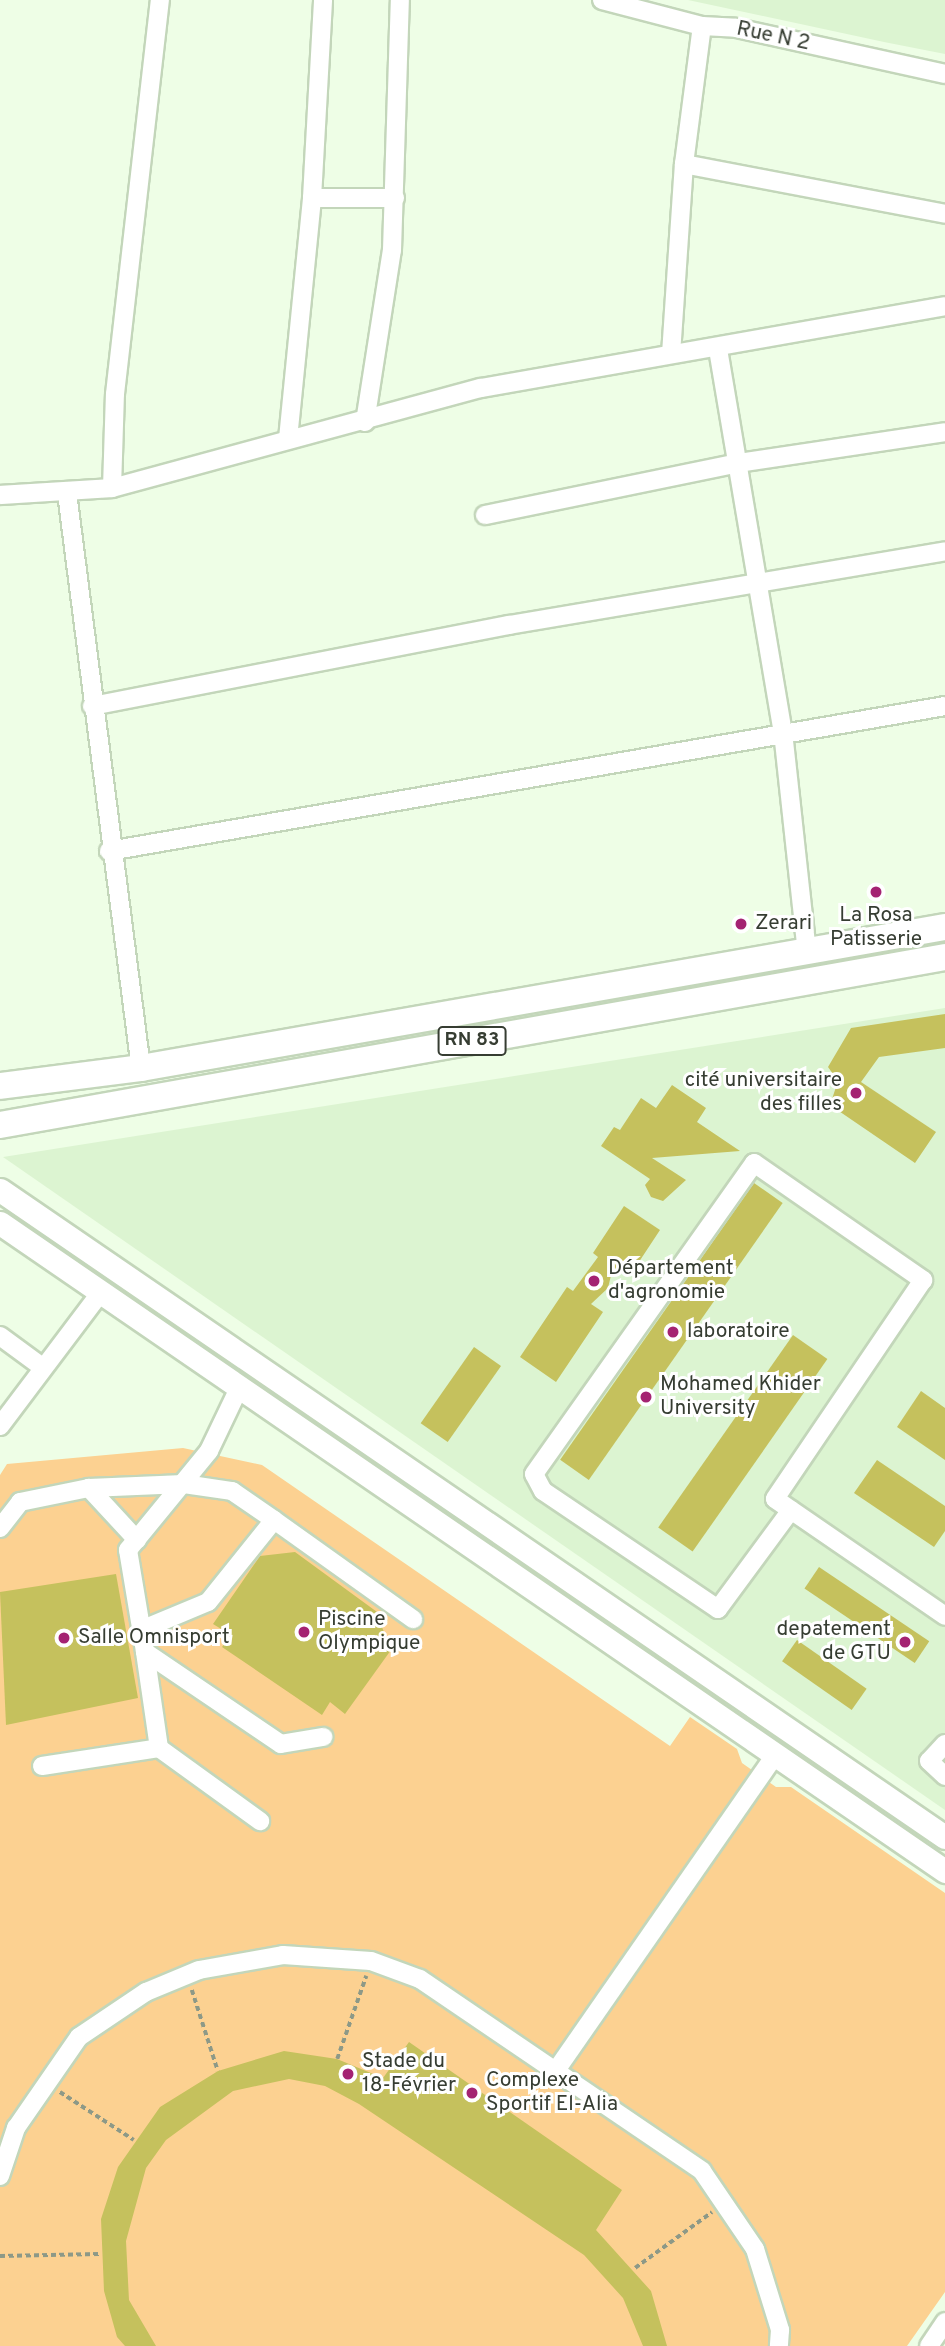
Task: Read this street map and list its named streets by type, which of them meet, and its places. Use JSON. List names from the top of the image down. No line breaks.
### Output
{"streets":{"highway":["RN 83"],"street":["Rue N 2"]},"places":["La Rosa Patisserie","Zerari","cité universitaire des filles","Département d'agronomie","laboratoire","Mohamed Khider University","Piscine Olympique","Salle Omnisport","depatement de GTU","Stade du 18-Février","Complexe Sportif El-Alia"]}
